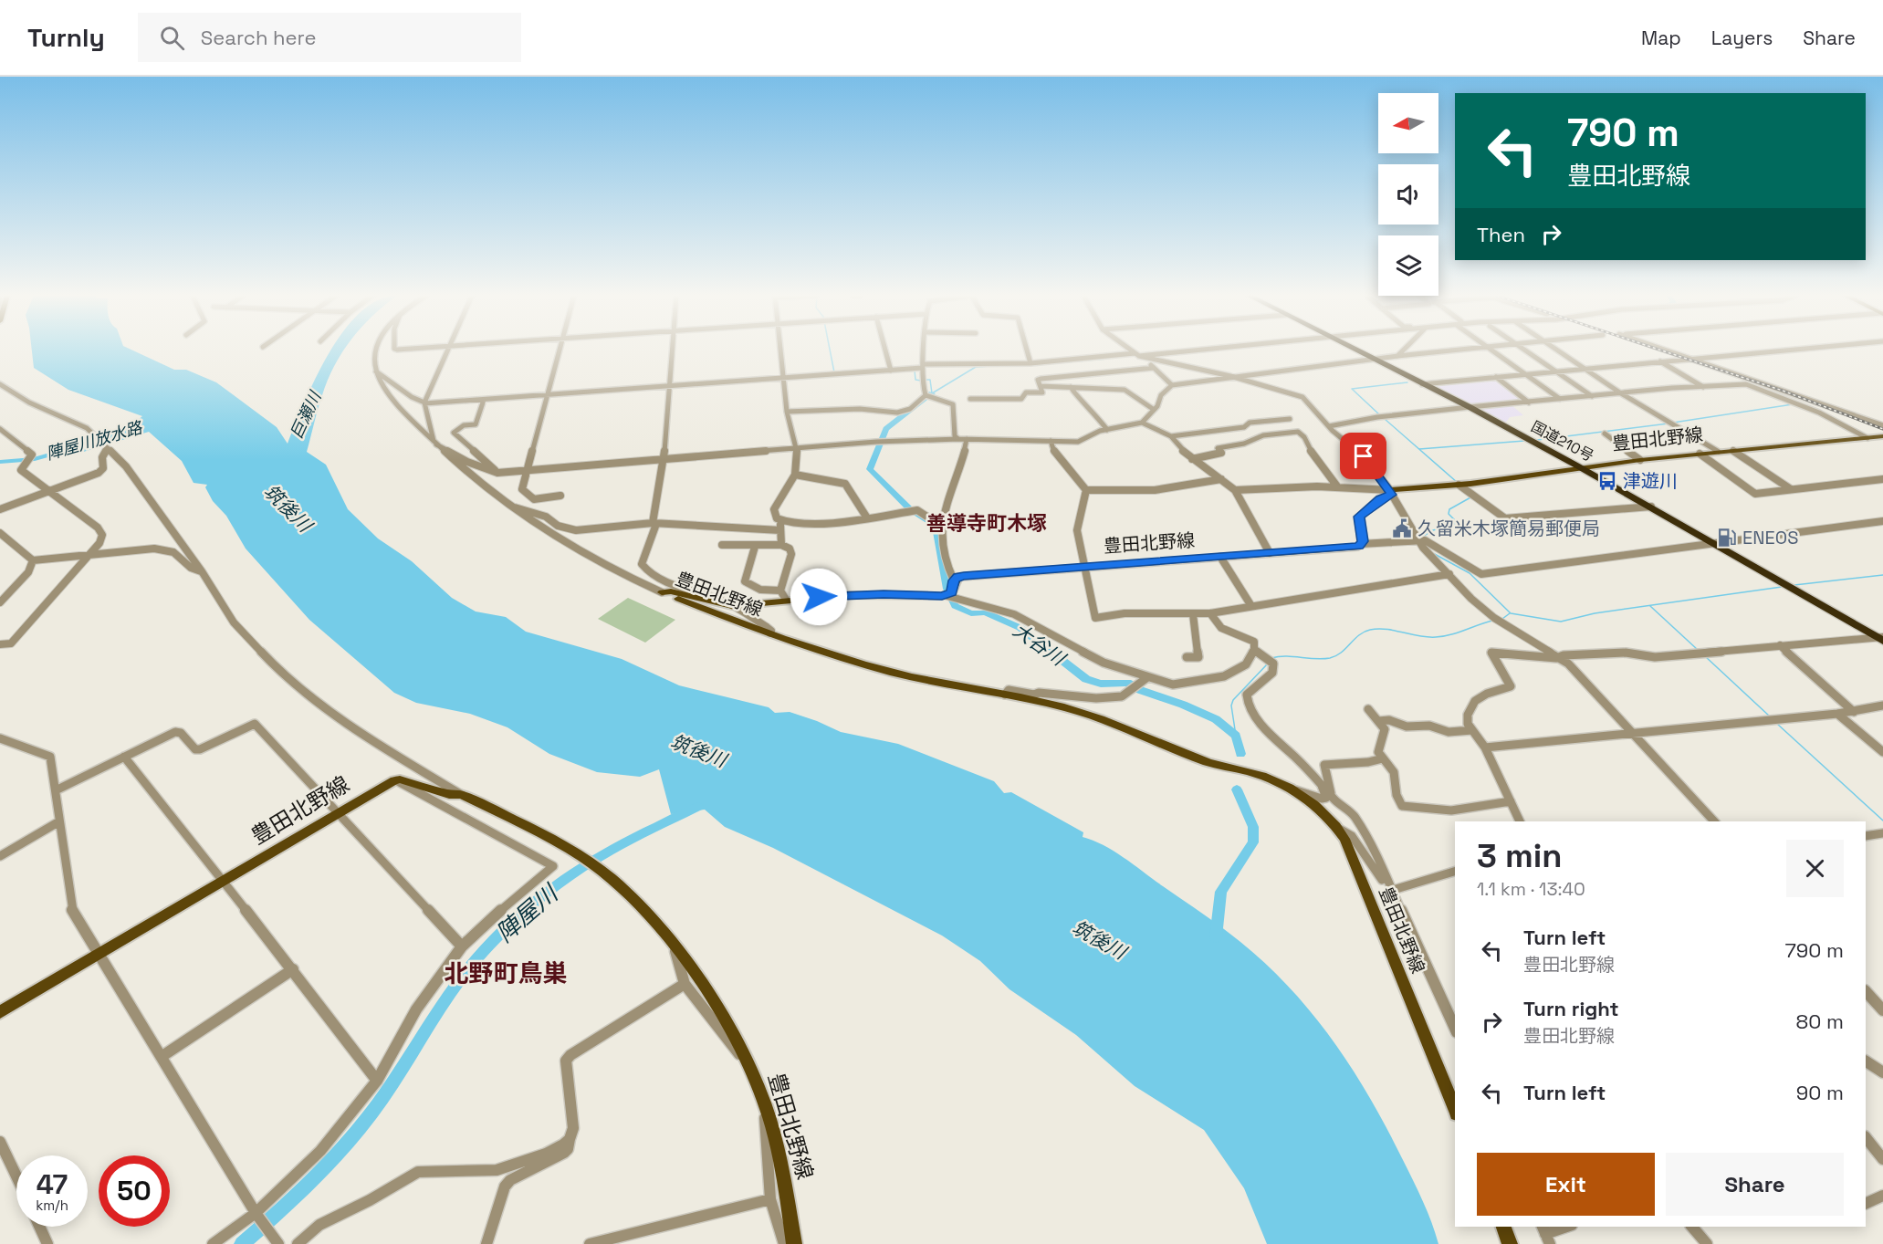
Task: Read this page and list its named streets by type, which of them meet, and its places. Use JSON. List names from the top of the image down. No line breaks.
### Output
{"streets":{"highway":["国道210号"],"main road":["豊田北野線"]},"crossings":[["豊田北野線","国道210号"]],"districts":["善導寺町木塚","北野町鳥巣"],"water":["巨瀬川","陣屋川放水路","筑後川","大谷川","陣屋川"],"places":{"bus stop":["津遊川"],"public building":["久留米木塚簡易郵便局"],"fuel station":["ENEOS"]},"north":"left","page":{"header":"Turnly","search":"Search here","nav":["Map","Layers","Share"],"turn":["790 m","豊田北野線"],"then":"Then","heading":["3 min","1.1 km · 13:40"],"list":[{"name":"Turn left","note":"豊田北野線","value":"790 m"},{"name":"Turn right","note":"豊田北野線","value":"80 m"},{"name":"Turn left","value":"90 m"}],"buttons":["Exit","Share"],"speed":"47 km/h","limit":"50"}}
